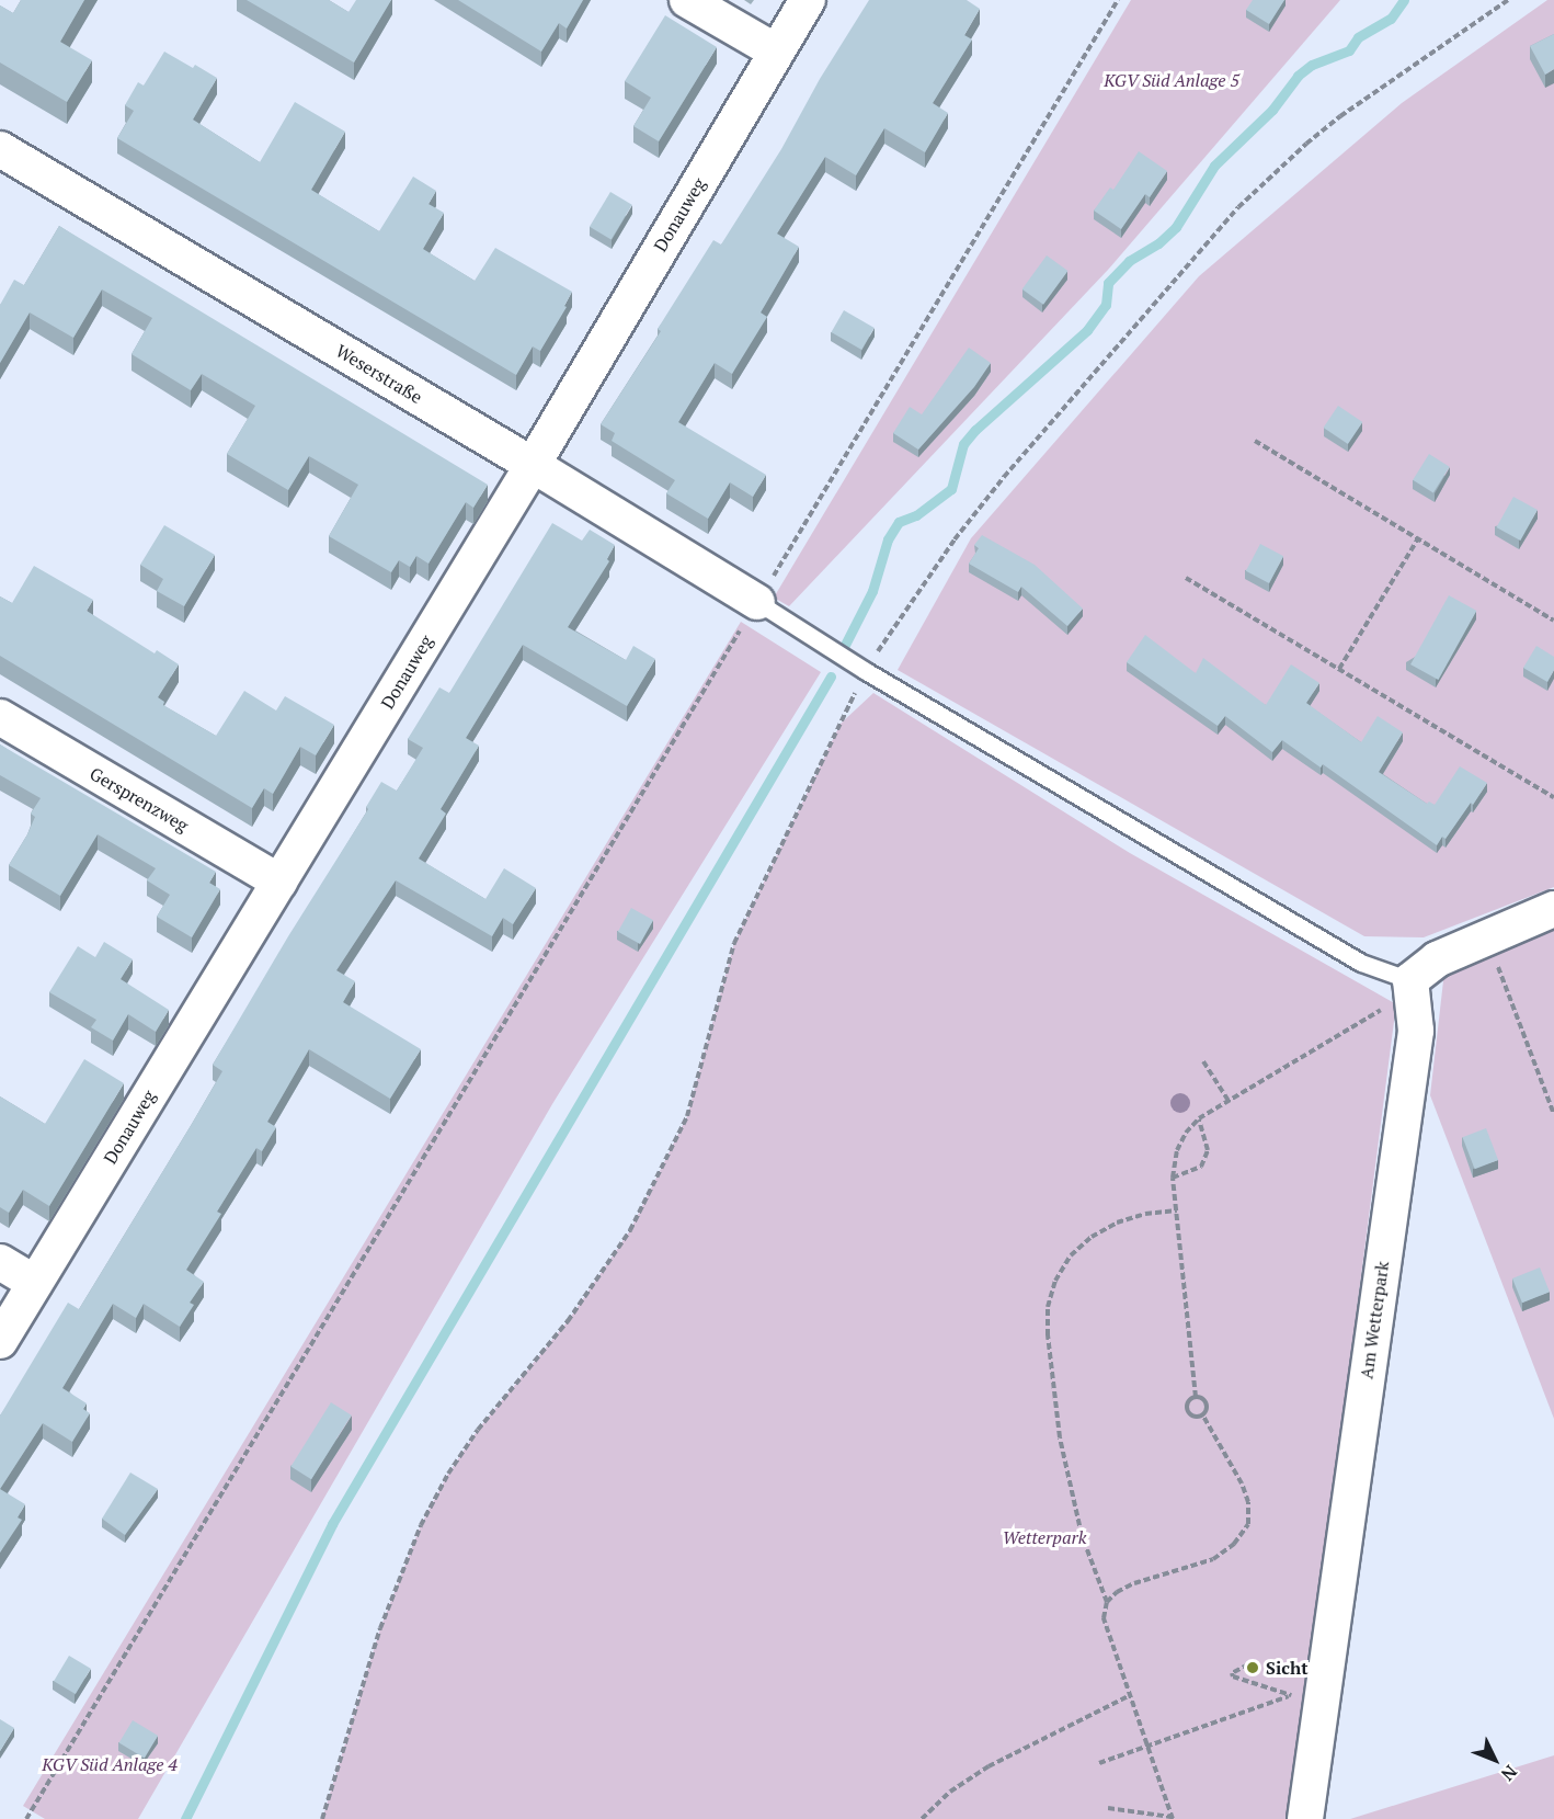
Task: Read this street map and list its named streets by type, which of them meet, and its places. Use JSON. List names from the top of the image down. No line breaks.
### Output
{"streets":{"street":["Donauweg","Weserstraße","Gersprenzweg","Am Wetterpark"]},"crossings":[["Donauweg","Weserstraße"],["Donauweg","Gersprenzweg"]],"parks":["KGV Süd Anlage 5","Wetterpark","KGV Süd Anlage 4"],"places":["Sicht"],"north":"bottom right"}
